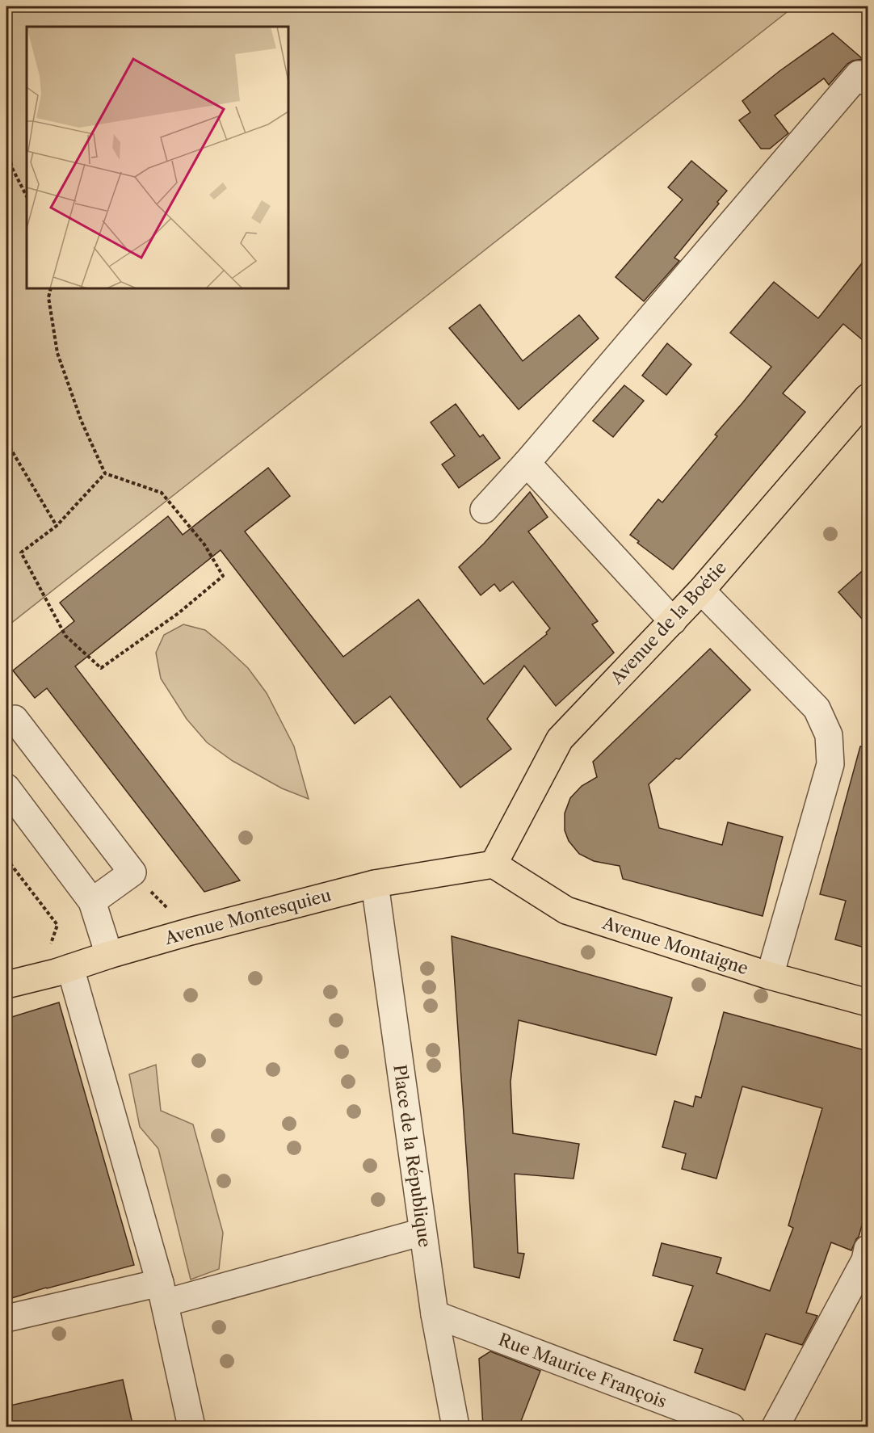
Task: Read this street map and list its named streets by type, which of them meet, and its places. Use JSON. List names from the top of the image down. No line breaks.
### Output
{"streets":{"main road":["Avenue de la Boétie","Avenue Montesquieu","Avenue Montaigne"],"street":["Place de la République","Rue Maurice François"]},"crossings":[["Avenue de la Boétie","Avenue Montesquieu"],["Avenue de la Boétie","Avenue Montaigne"],["Avenue Montesquieu","Avenue Montaigne"],["Avenue Montesquieu","Place de la République"],["Place de la République","Rue Maurice François"]]}
